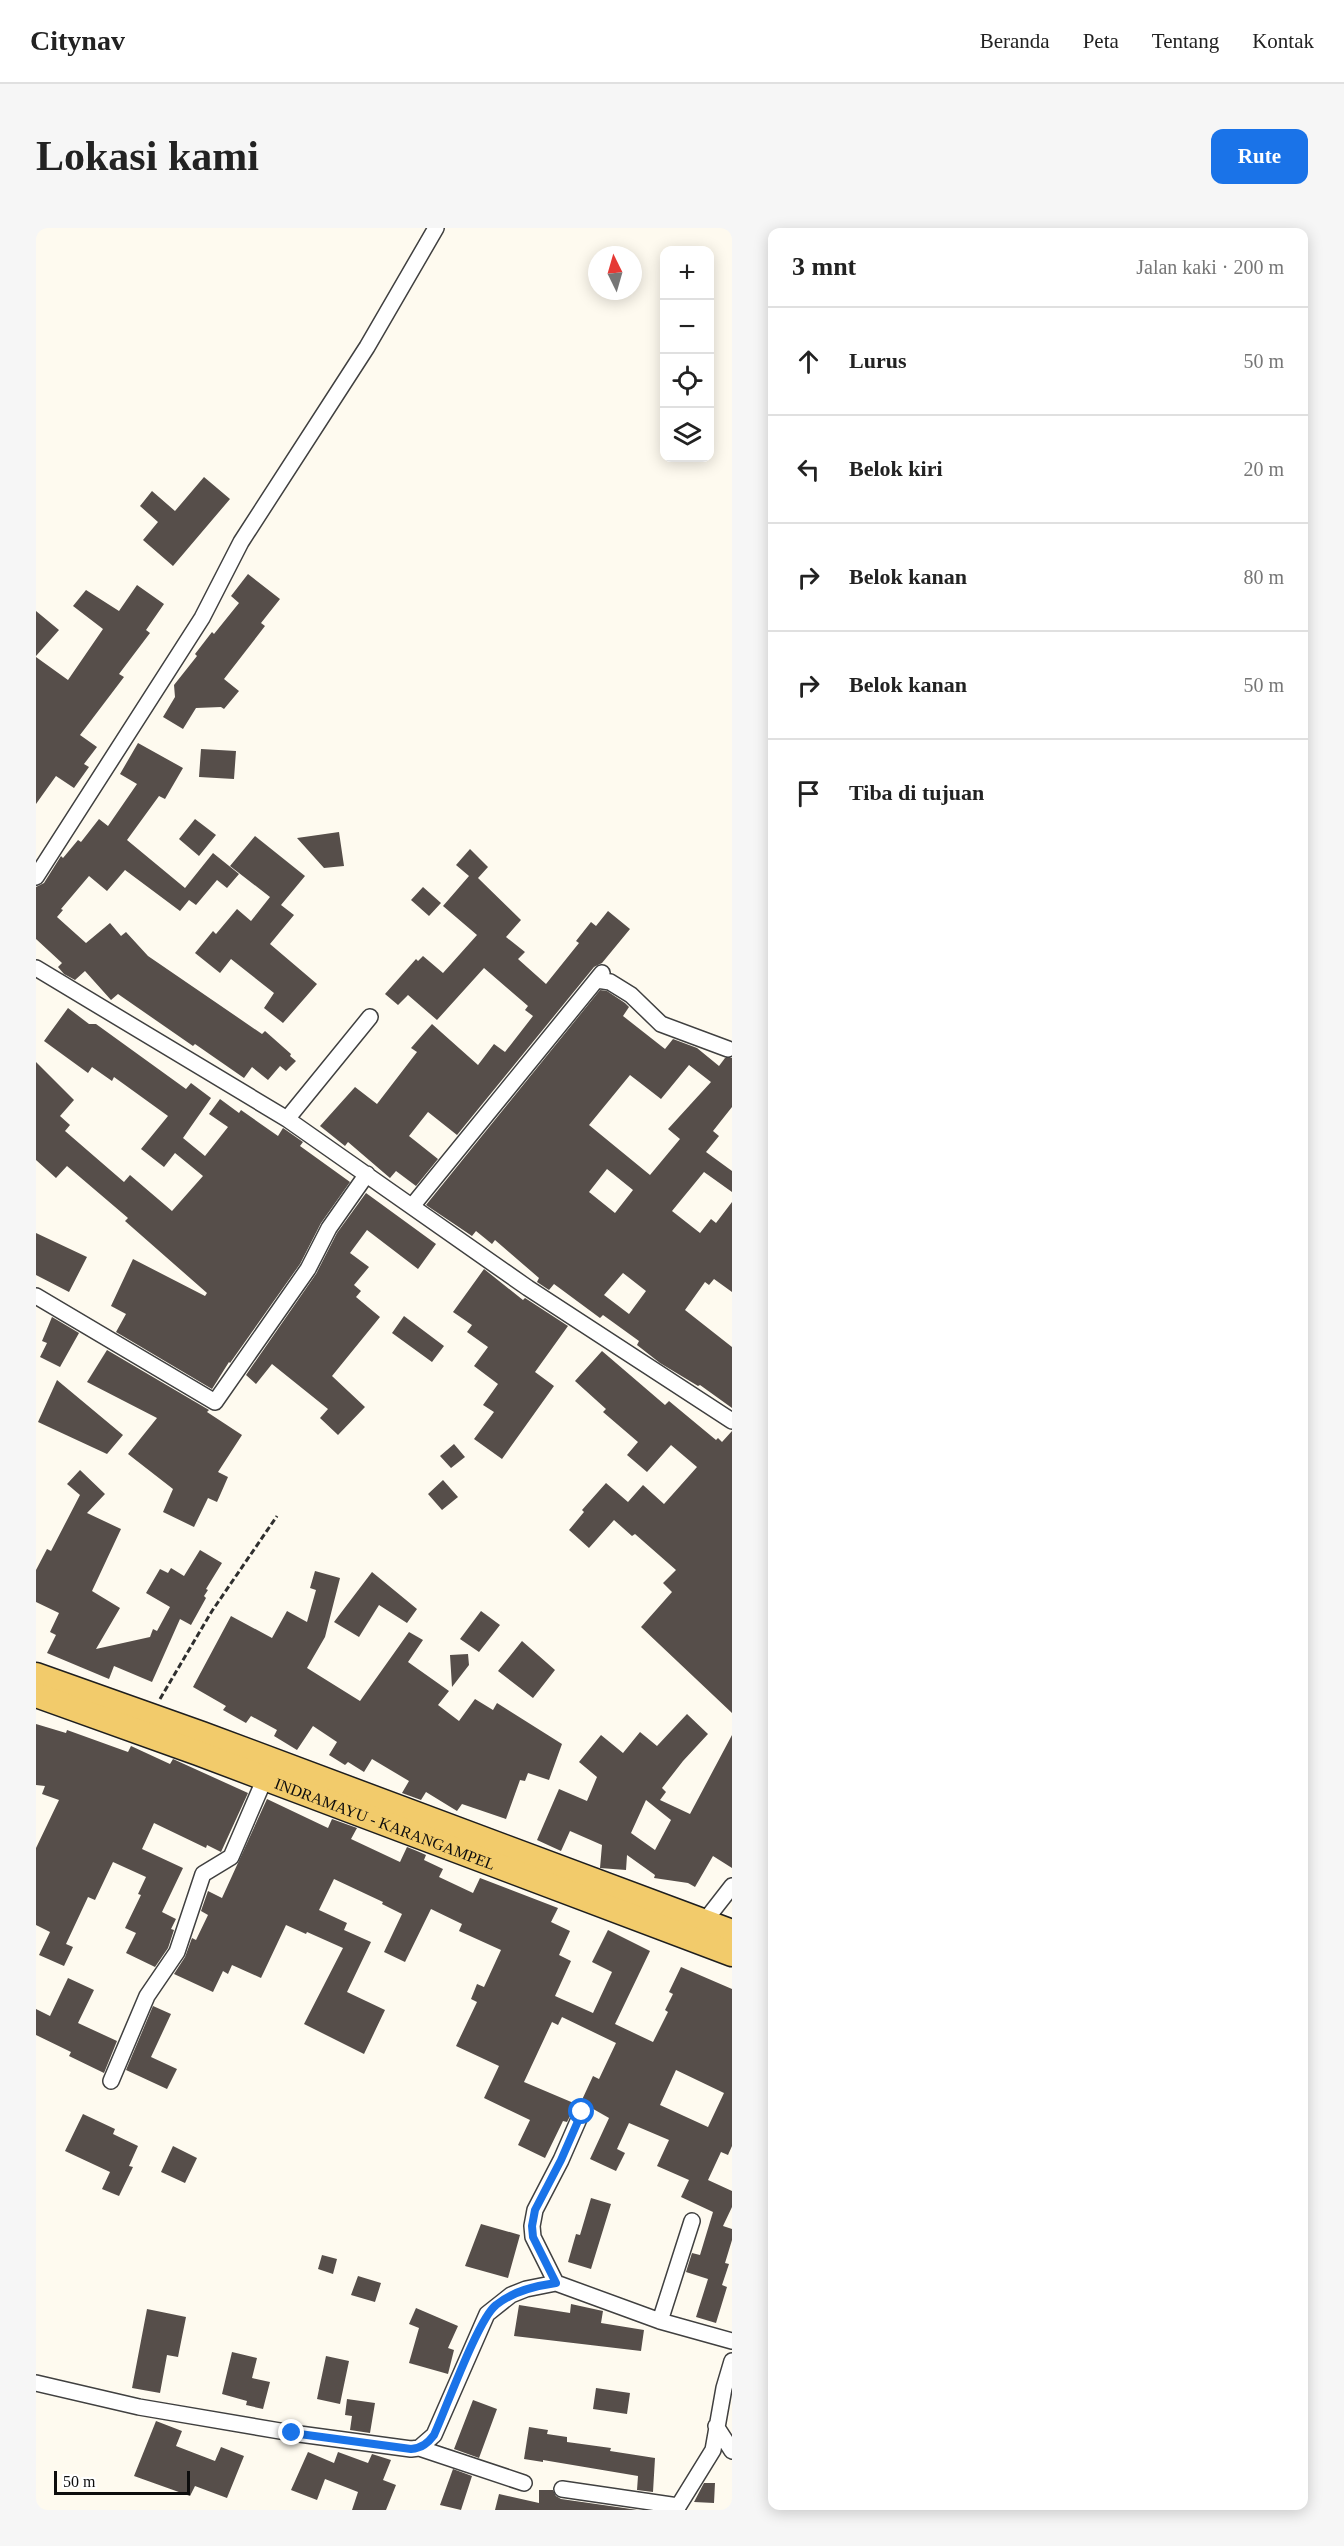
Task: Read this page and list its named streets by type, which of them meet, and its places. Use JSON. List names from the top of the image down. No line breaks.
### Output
{"streets":{"main road":["INDRAMAYU - KARANGAMPEL"]},"scale_bar":"50 m","north":"top","page":{"header":"Citynav","nav":["Beranda","Peta","Tentang","Kontak"],"buttons":"Rute","title":"Lokasi kami","heading":["3 mnt","Jalan kaki · 200 m"],"map_buttons":["+","−"],"list":[["Lurus","50 m"],["Belok kiri","20 m"],["Belok kanan","80 m"],["Belok kanan","50 m"],"Tiba di tujuan"],"scale":"50 m"}}
